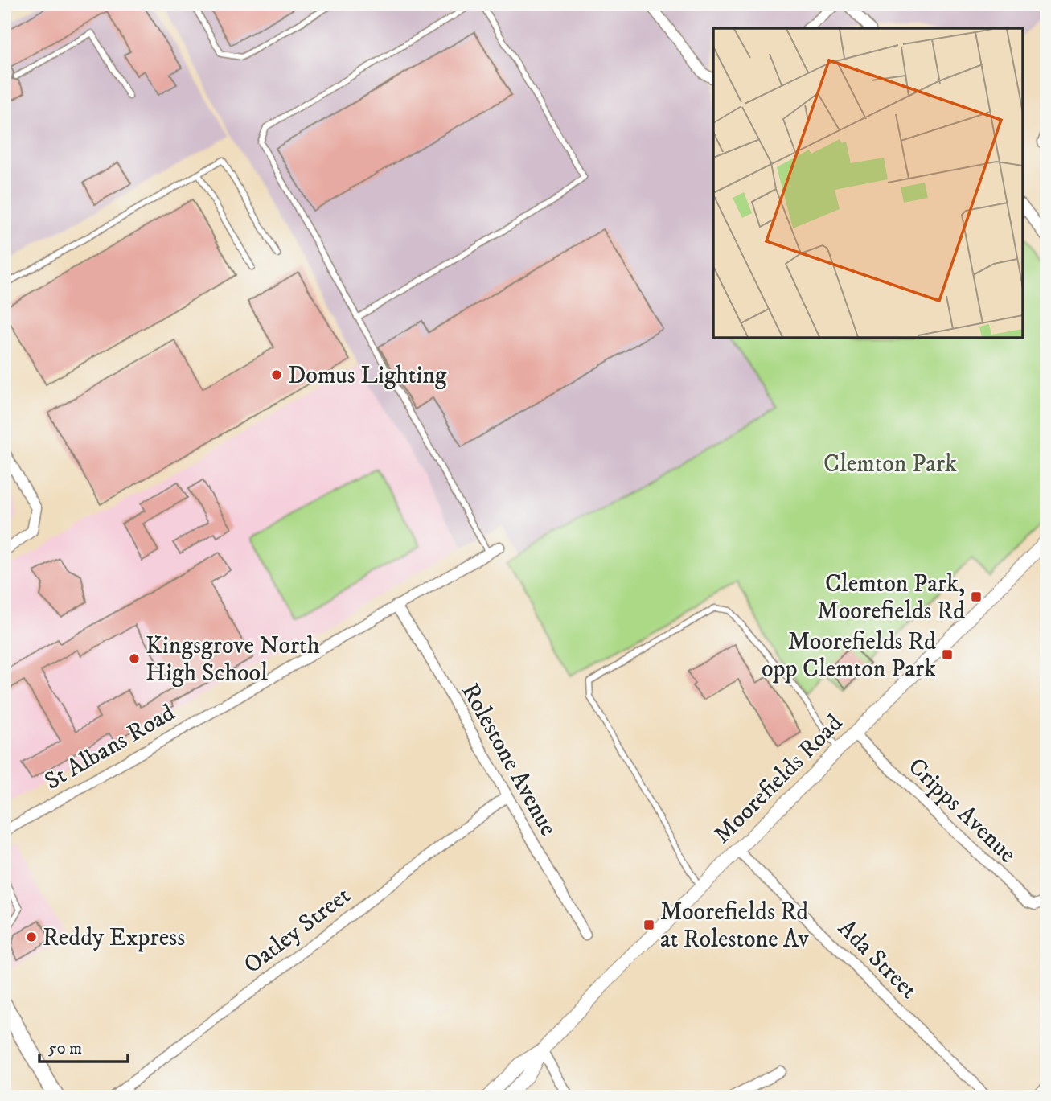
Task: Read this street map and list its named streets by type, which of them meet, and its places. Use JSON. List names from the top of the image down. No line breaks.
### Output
{"streets":{"main road":["Moorefields Road"],"street":["St Albans Road","Rolestone Avenue","Cripps Avenue","Oatley Street","Ada Street"]},"crossings":[["St Albans Road","Rolestone Avenue"],["Rolestone Avenue","Oatley Street"],["Moorefields Road","Cripps Avenue"],["Moorefields Road","Ada Street"]],"parks":["Clemton Park"],"places":{"other":["Domus Lighting","Kingsgrove North High School","Reddy Express"],"transit":["Clemton Park, Moorefields Rd","Moorefields Rd opp Clemton Park","Moorefields Rd at Rolestone Av"]},"scale_bar":"50 m"}
